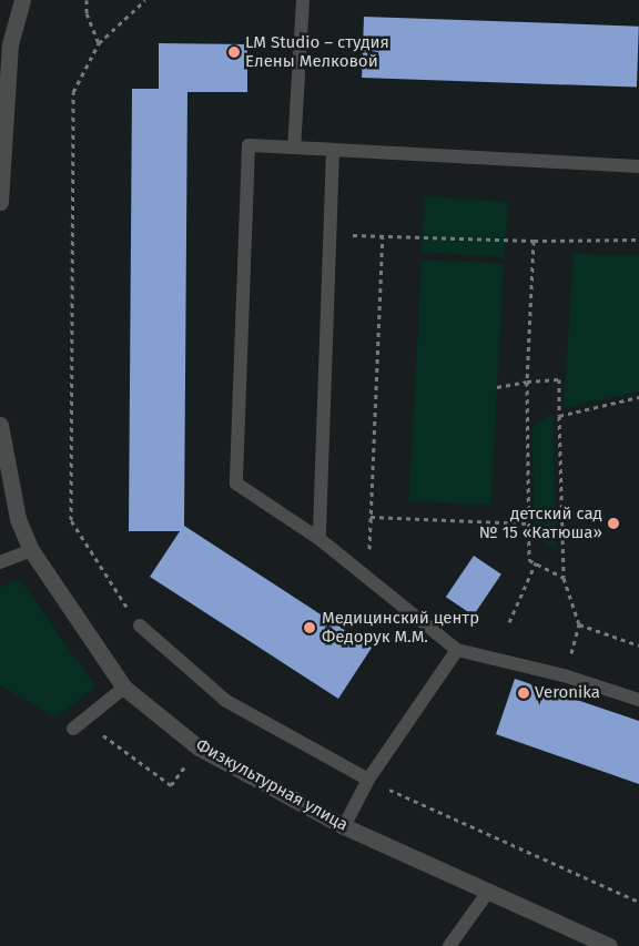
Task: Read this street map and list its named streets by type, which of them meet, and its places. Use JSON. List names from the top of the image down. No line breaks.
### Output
{"streets":{"street":["Физкультурная улица"]},"places":["LM Studio – студия Елены Мелковой","детский сад № 15 «Катюша»","Медицинский центр Федорук М.М.","Veronika"]}
